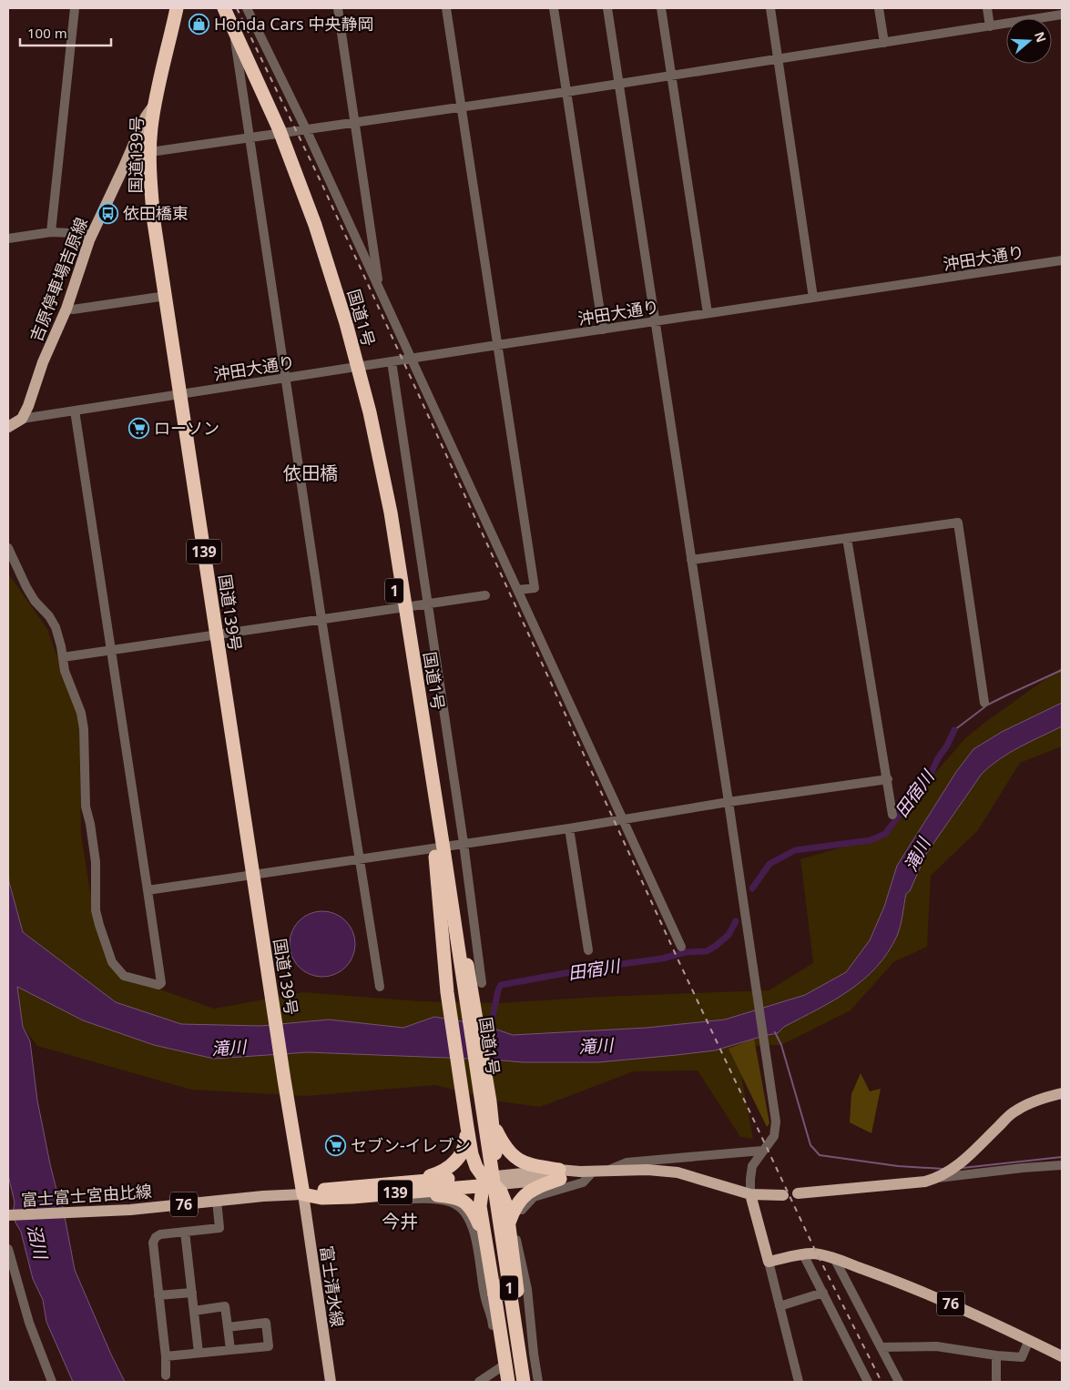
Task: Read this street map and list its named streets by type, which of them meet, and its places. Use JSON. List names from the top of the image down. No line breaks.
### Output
{"streets":{"highway":["国道139号","国道1号","139","1"],"main road":["吉原停車場吉原線","富士富士宮由比線","76","富士清水線"],"street":["沖田大通り"]},"crossings":[["国道139号","沖田大通り"],["国道139号","吉原停車場吉原線"],["国道139号","139"],["国道139号","富士富士宮由比線"],["国道139号","富士清水線"],["沖田大通り","吉原停車場吉原線"],["国道1号","1"],["139","1"],["139","富士富士宮由比線"],["139","富士清水線"],["富士富士宮由比線","富士清水線"]],"districts":["依田橋","今井"],"water":["田宿川","滝川","沼川"],"places":{"shop":["Honda Cars 中央静岡"],"bus stop":["依田橋東"],"supermarket":["ローソン","セブン-イレブン"]},"scale_bar":"100 m","north":"right"}
